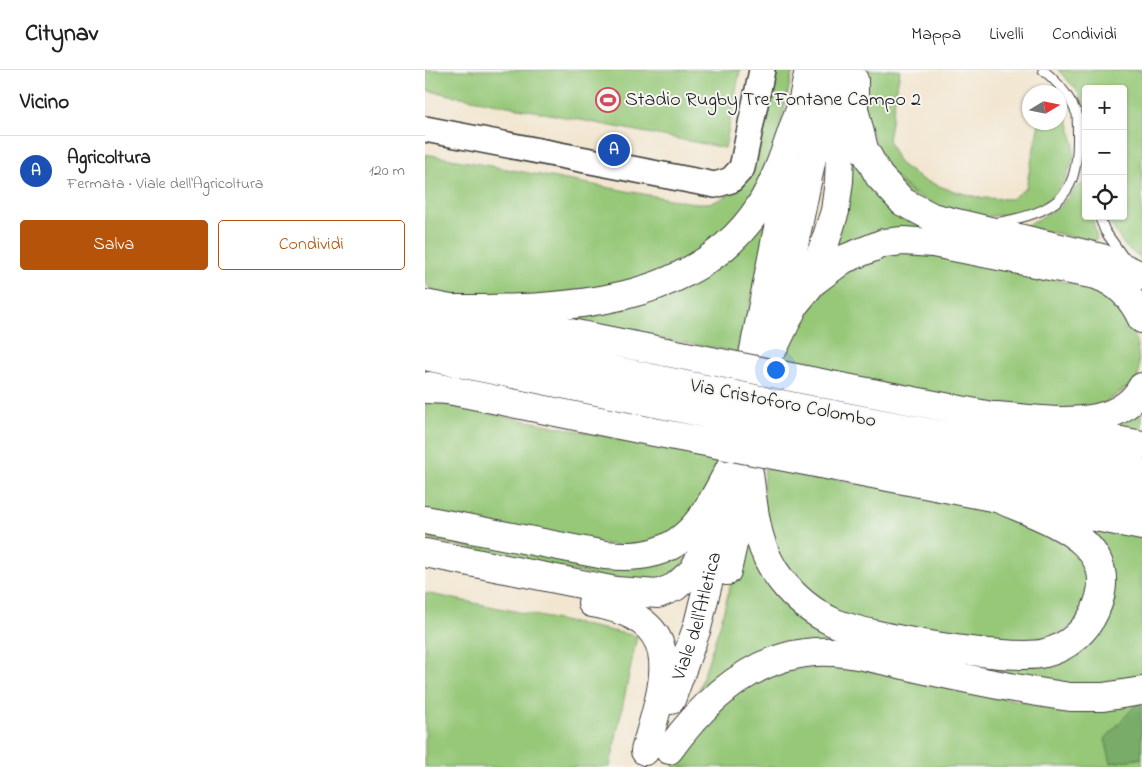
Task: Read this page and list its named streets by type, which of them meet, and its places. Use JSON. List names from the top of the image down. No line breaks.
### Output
{"streets":{"main road":["Via Cristoforo Colombo","Viale dell'Atletica"]},"places":{"sports":["Stadio Rugby Tre Fontane Campo 2"]},"north":"right","page":{"header":"Citynav","nav":["Mappa","Livelli","Condividi"],"heading":"Vicino","map_buttons":["+","−"],"pins":"A","list":[{"mark":"A","name":"Agricoltura","note":"Fermata · Viale dell'Agricoltura","value":"120 m"}],"buttons":["Salva","Condividi"]}}
